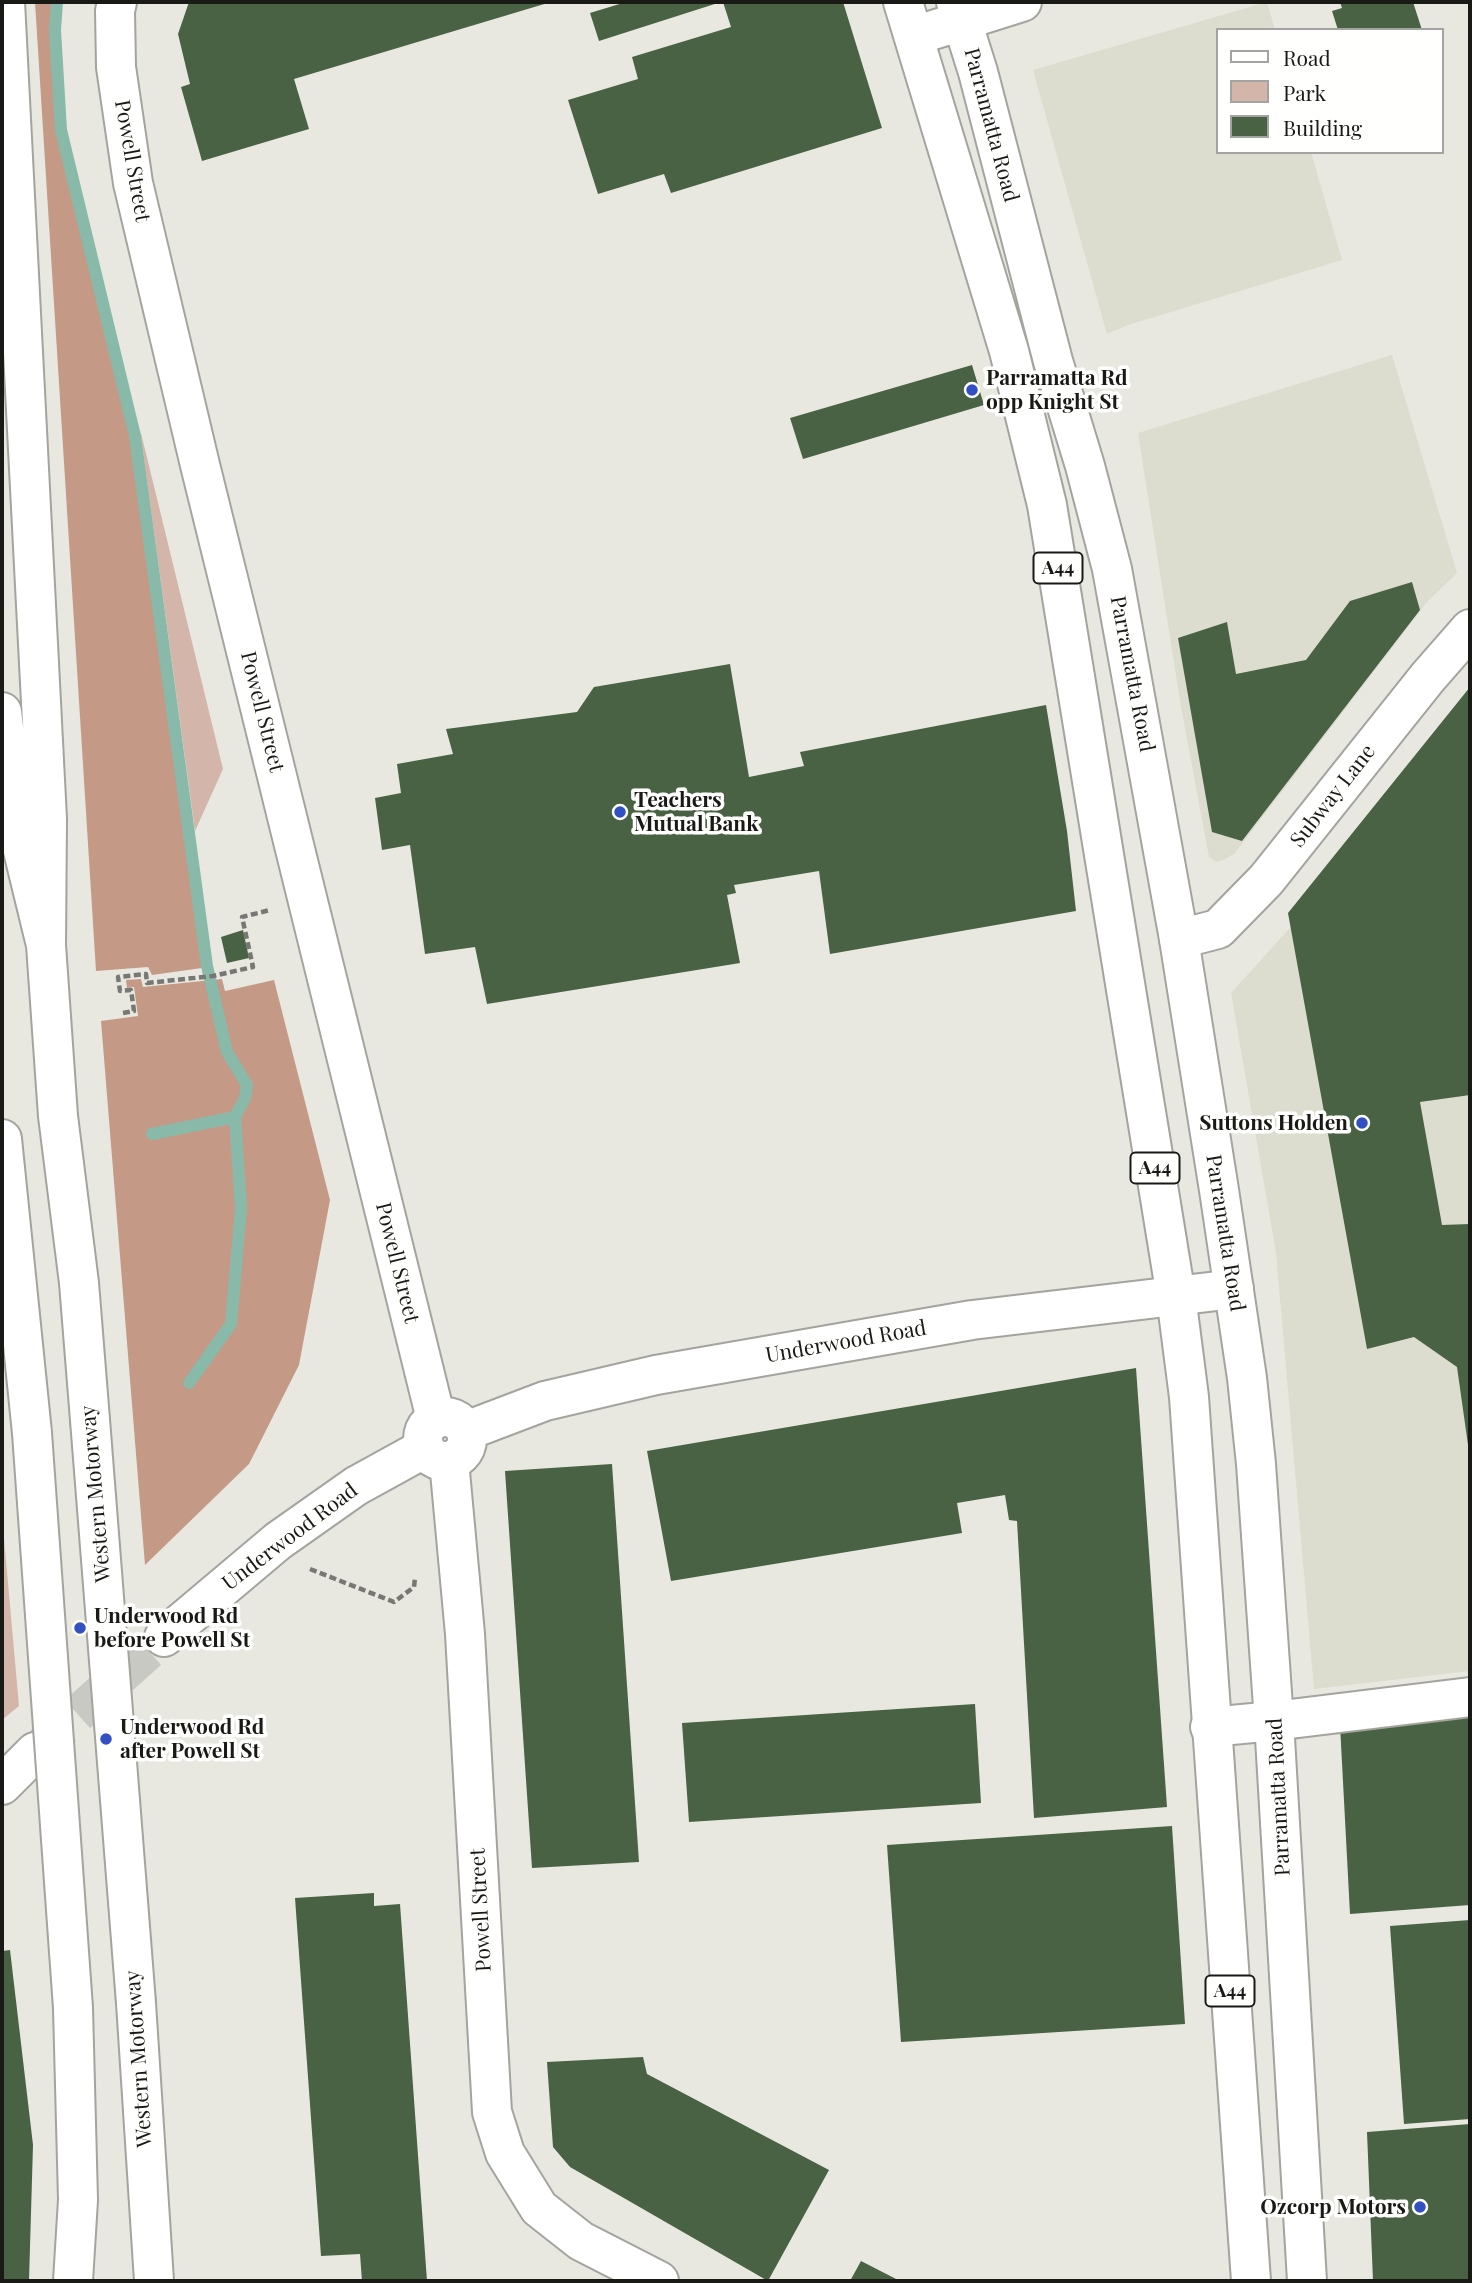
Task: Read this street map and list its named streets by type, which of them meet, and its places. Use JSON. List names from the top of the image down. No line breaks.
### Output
{"streets":{"main road":["Parramatta Road","Powell Street","A44","Subway Lane","Underwood Road","Western Motorway"]},"crossings":[["Parramatta Road","Subway Lane"],["Parramatta Road","Underwood Road"],["Powell Street","Underwood Road"],["A44","Underwood Road"]],"places":["Parramatta Rd opp Knight St","Teachers Mutual Bank","Suttons Holden","Underwood Rd before Powell St","Underwood Rd after Powell St","Ozcorp Motors"],"legend":["Road","Park","Building"]}
